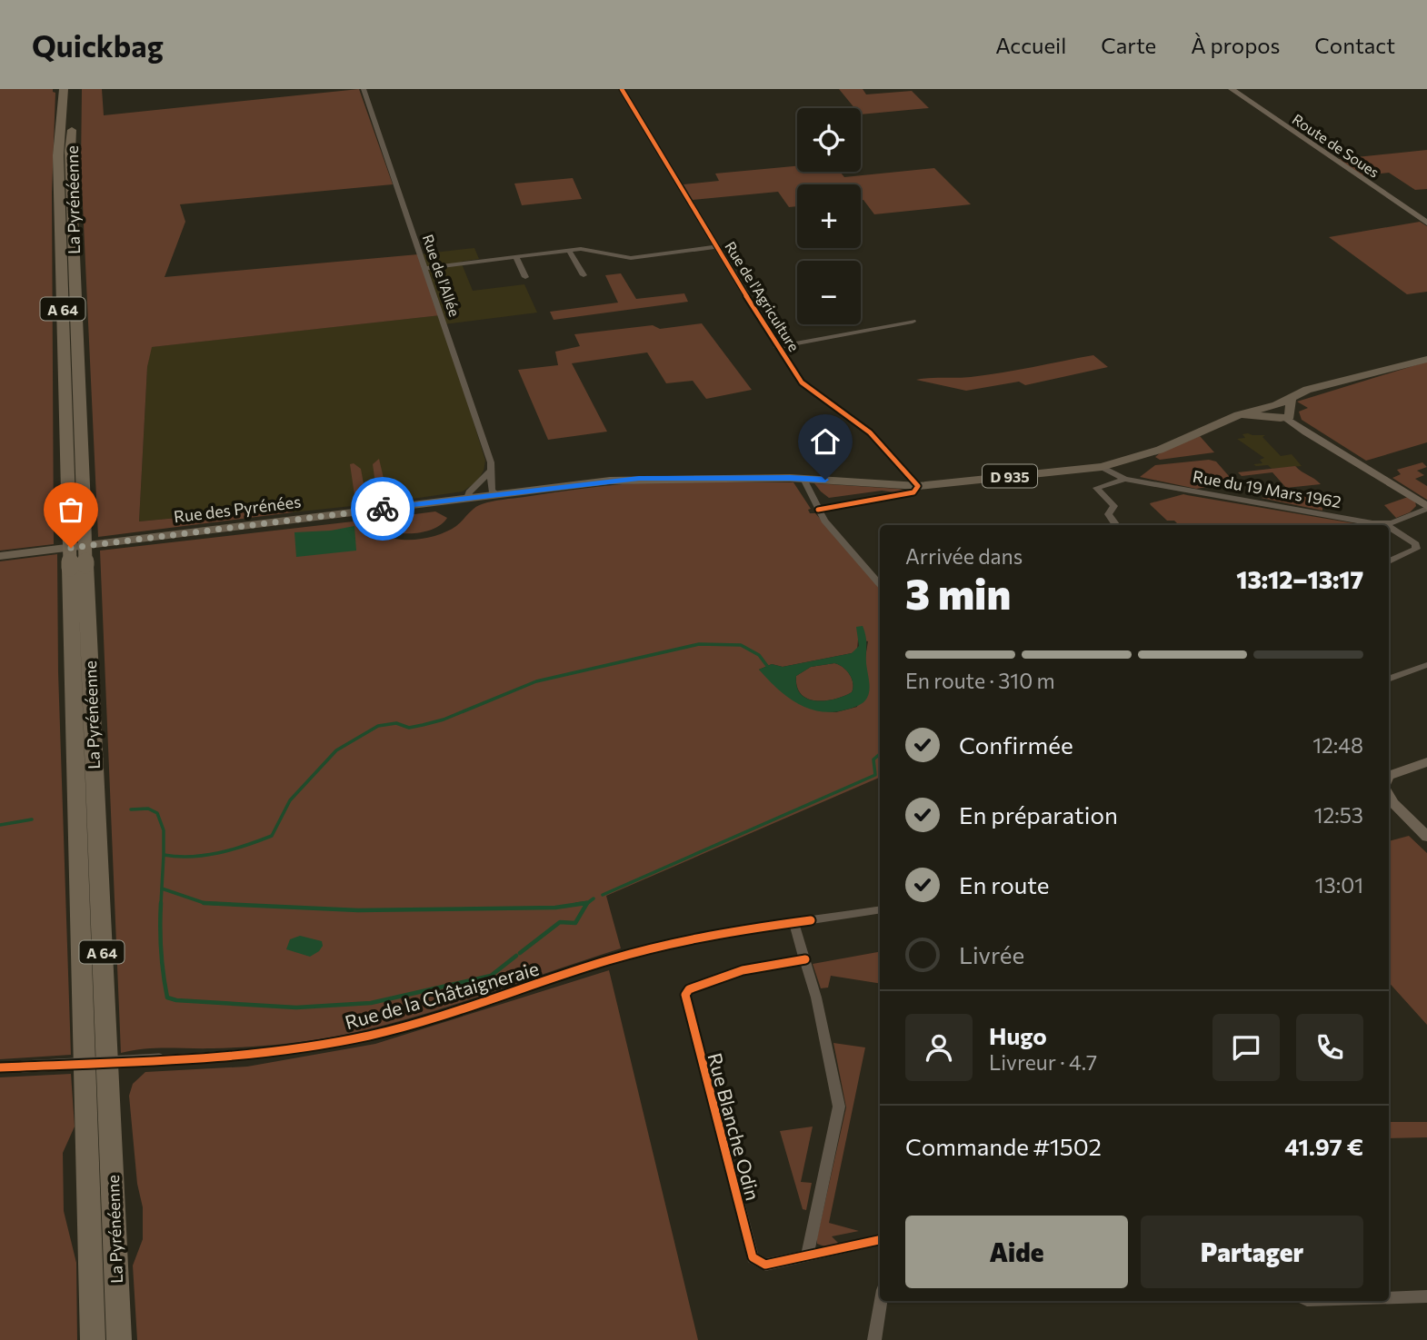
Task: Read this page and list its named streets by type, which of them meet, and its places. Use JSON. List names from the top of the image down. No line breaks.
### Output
{"streets":{"highway":["La Pyrénéenne","A 64"],"main road":["Route de Soues","D 935","Rue des Pyrénées"],"street":["Rue de l'Allée","Rue de l'Agriculture","Rue du 19 Mars 1962","Rue de la Châtaigneraie","Rue Blanche Odin"]},"crossings":[["Rue de l'Agriculture","D 935"],["D 935","Rue du 19 Mars 1962"],["D 935","Rue des Pyrénées"]],"page":{"header":"Quickbag","nav":["Accueil","Carte","À propos","Contact"],"map_buttons":["+","−"],"heading":["3 min","Arrivée dans","13:12–13:17"],"panel":["Hugo","Livreur · 4.7","Commande #1502","41.97 €"],"bar":"En route · 310 m","list":[["Confirmée","12:48"],["En préparation","12:53"],["En route","13:01"],"Livrée"],"buttons":["Aide","Partager"]}}
